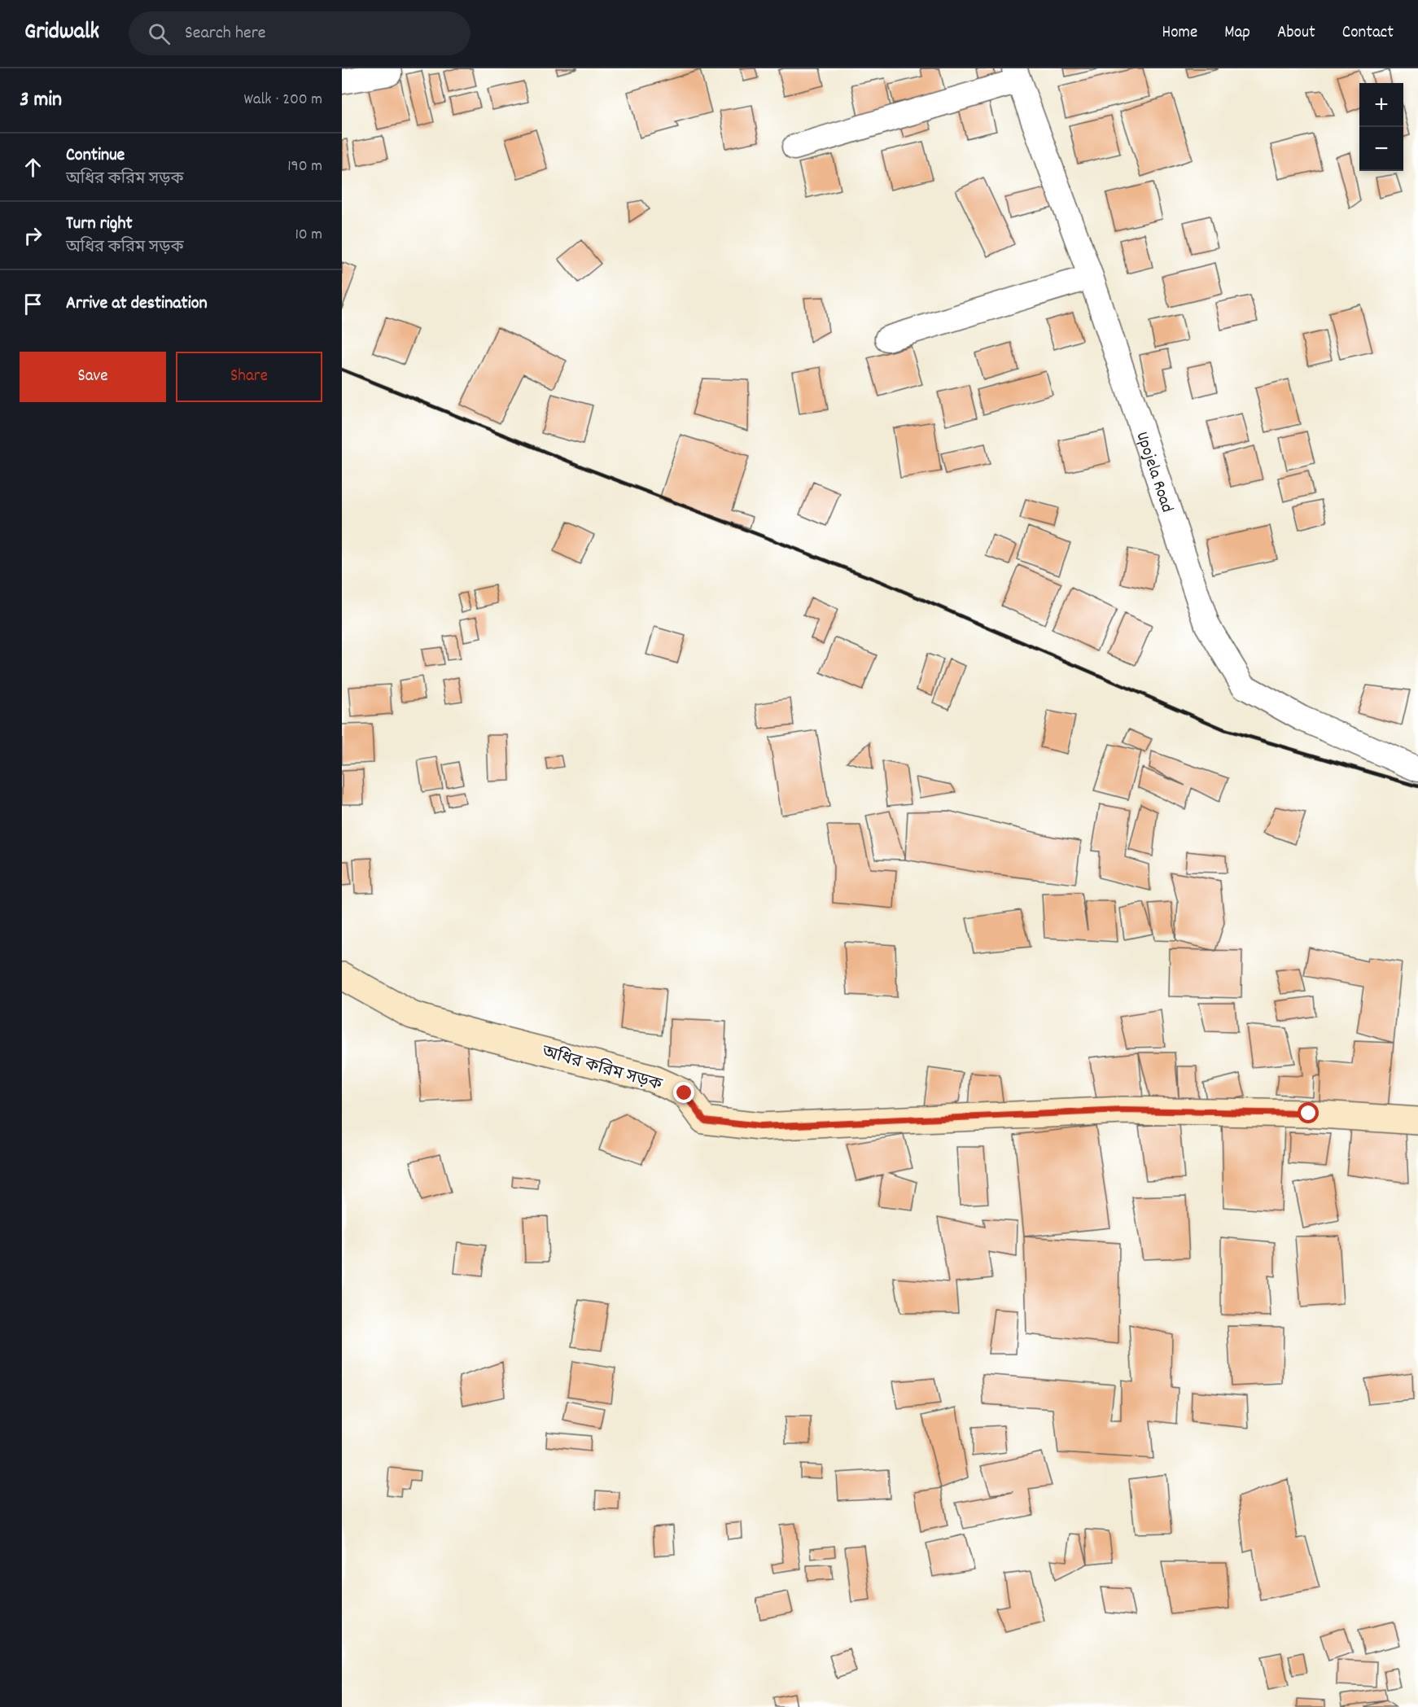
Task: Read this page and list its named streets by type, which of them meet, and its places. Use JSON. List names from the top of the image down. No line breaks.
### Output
{"streets":{"main road":["অধির করিম সড়ক"],"street":["Upojela Road"]},"page":{"header":"Gridwalk","search":"Search here","nav":["Home","Map","About","Contact"],"heading":["3 min","Walk · 200 m"],"map_buttons":["+","−"],"list":[["Continue","অধির করিম সড়ক","190 m"],["Turn right","অধির করিম সড়ক","10 m"],"Arrive at destination"],"buttons":["Save","Share"]}}
